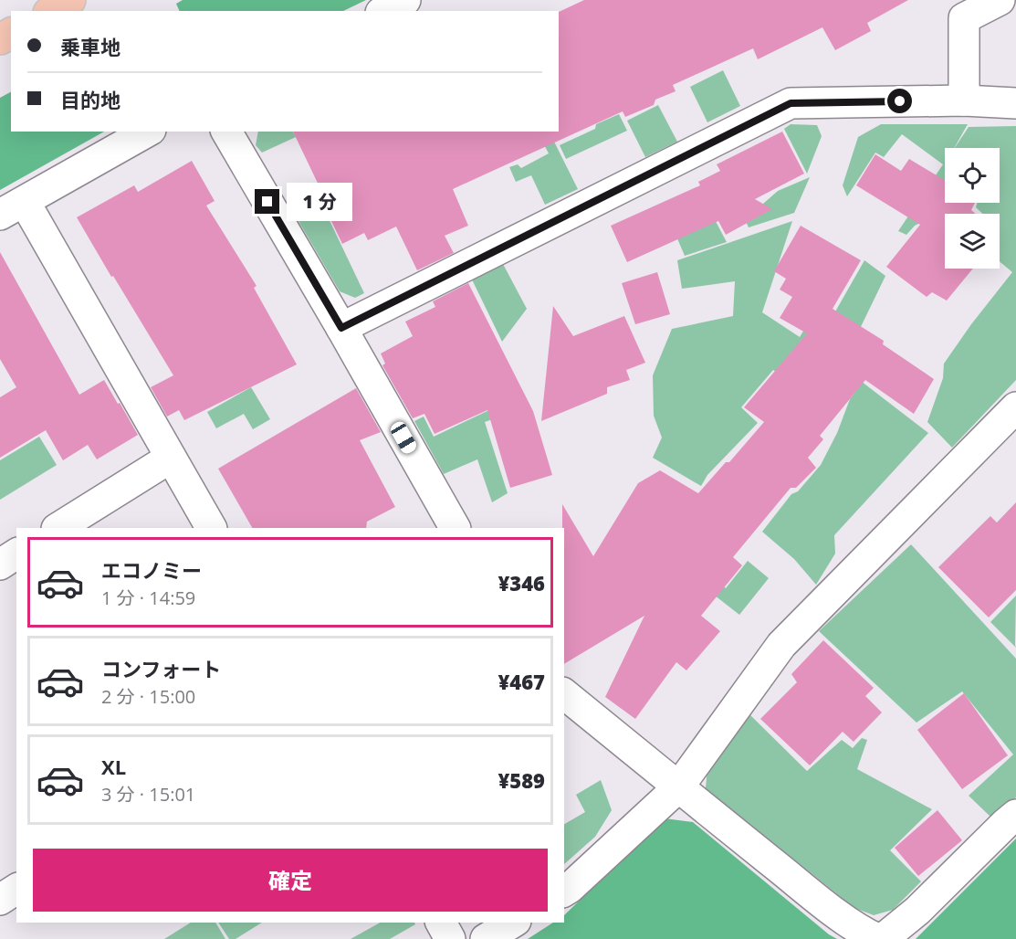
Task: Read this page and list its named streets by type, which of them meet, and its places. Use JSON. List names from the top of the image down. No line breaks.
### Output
{"page":{"banner":["乗車地","目的地"],"bubble":"1 分","list":[{"name":"エコノミー","note":"1 分 · 14:59","value":"¥346"},{"name":"コンフォート","note":"2 分 · 15:00","value":"¥467"},{"name":"XL","note":"3 分 · 15:01","value":"¥589"}],"buttons":"確定"}}
